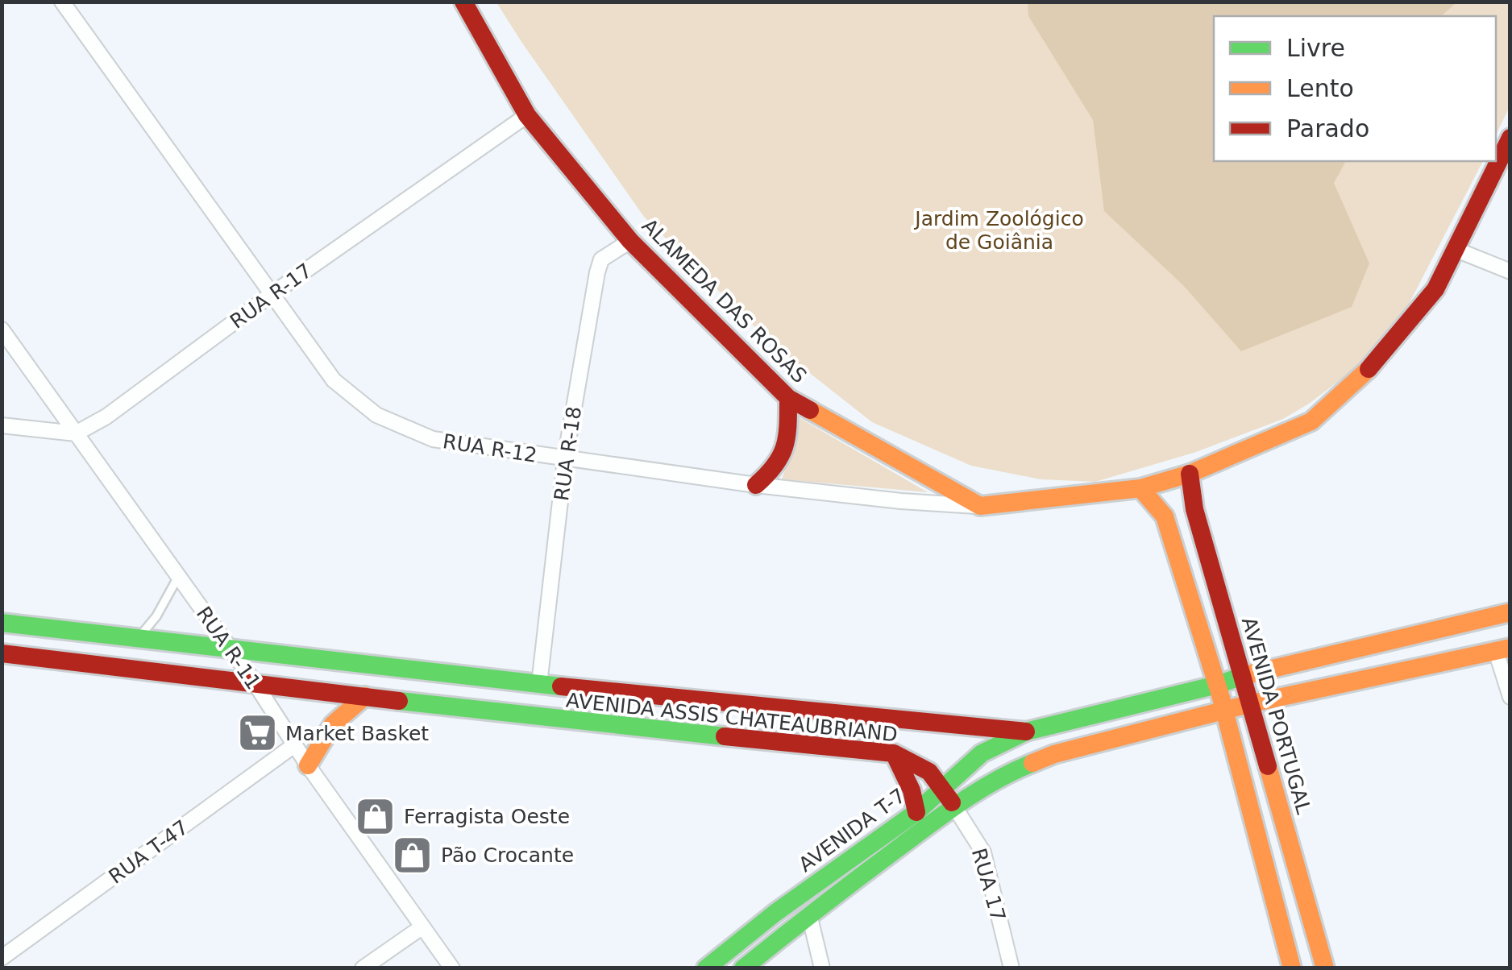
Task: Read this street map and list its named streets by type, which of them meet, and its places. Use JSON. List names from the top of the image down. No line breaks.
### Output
{"streets":{"main road":["ALAMEDA DAS ROSAS","AVENIDA PORTUGAL","AVENIDA ASSIS CHATEAUBRIAND","AVENIDA T-7"],"street":["RUA R-17","RUA R-12","RUA R-18","RUA R-11","RUA T-47","RUA 17"]},"crossings":[["RUA R-17","ALAMEDA DAS ROSAS"],["RUA R-17","RUA R-12"],["RUA R-17","RUA R-11"],["ALAMEDA DAS ROSAS","RUA R-12"],["ALAMEDA DAS ROSAS","RUA R-18"],["RUA R-12","RUA R-18"],["RUA R-18","AVENIDA ASSIS CHATEAUBRIAND"],["RUA R-11","AVENIDA ASSIS CHATEAUBRIAND"],["RUA R-11","RUA T-47"],["AVENIDA PORTUGAL","AVENIDA ASSIS CHATEAUBRIAND"],["AVENIDA ASSIS CHATEAUBRIAND","AVENIDA T-7"],["AVENIDA ASSIS CHATEAUBRIAND","RUA 17"],["AVENIDA T-7","RUA 17"]],"parks":["Jardim Zoológico de Goiânia"],"places":{"supermarket":["Market Basket"],"shop":["Ferragista Oeste","Pão Crocante"]},"legend":["Livre","Lento","Parado"]}
